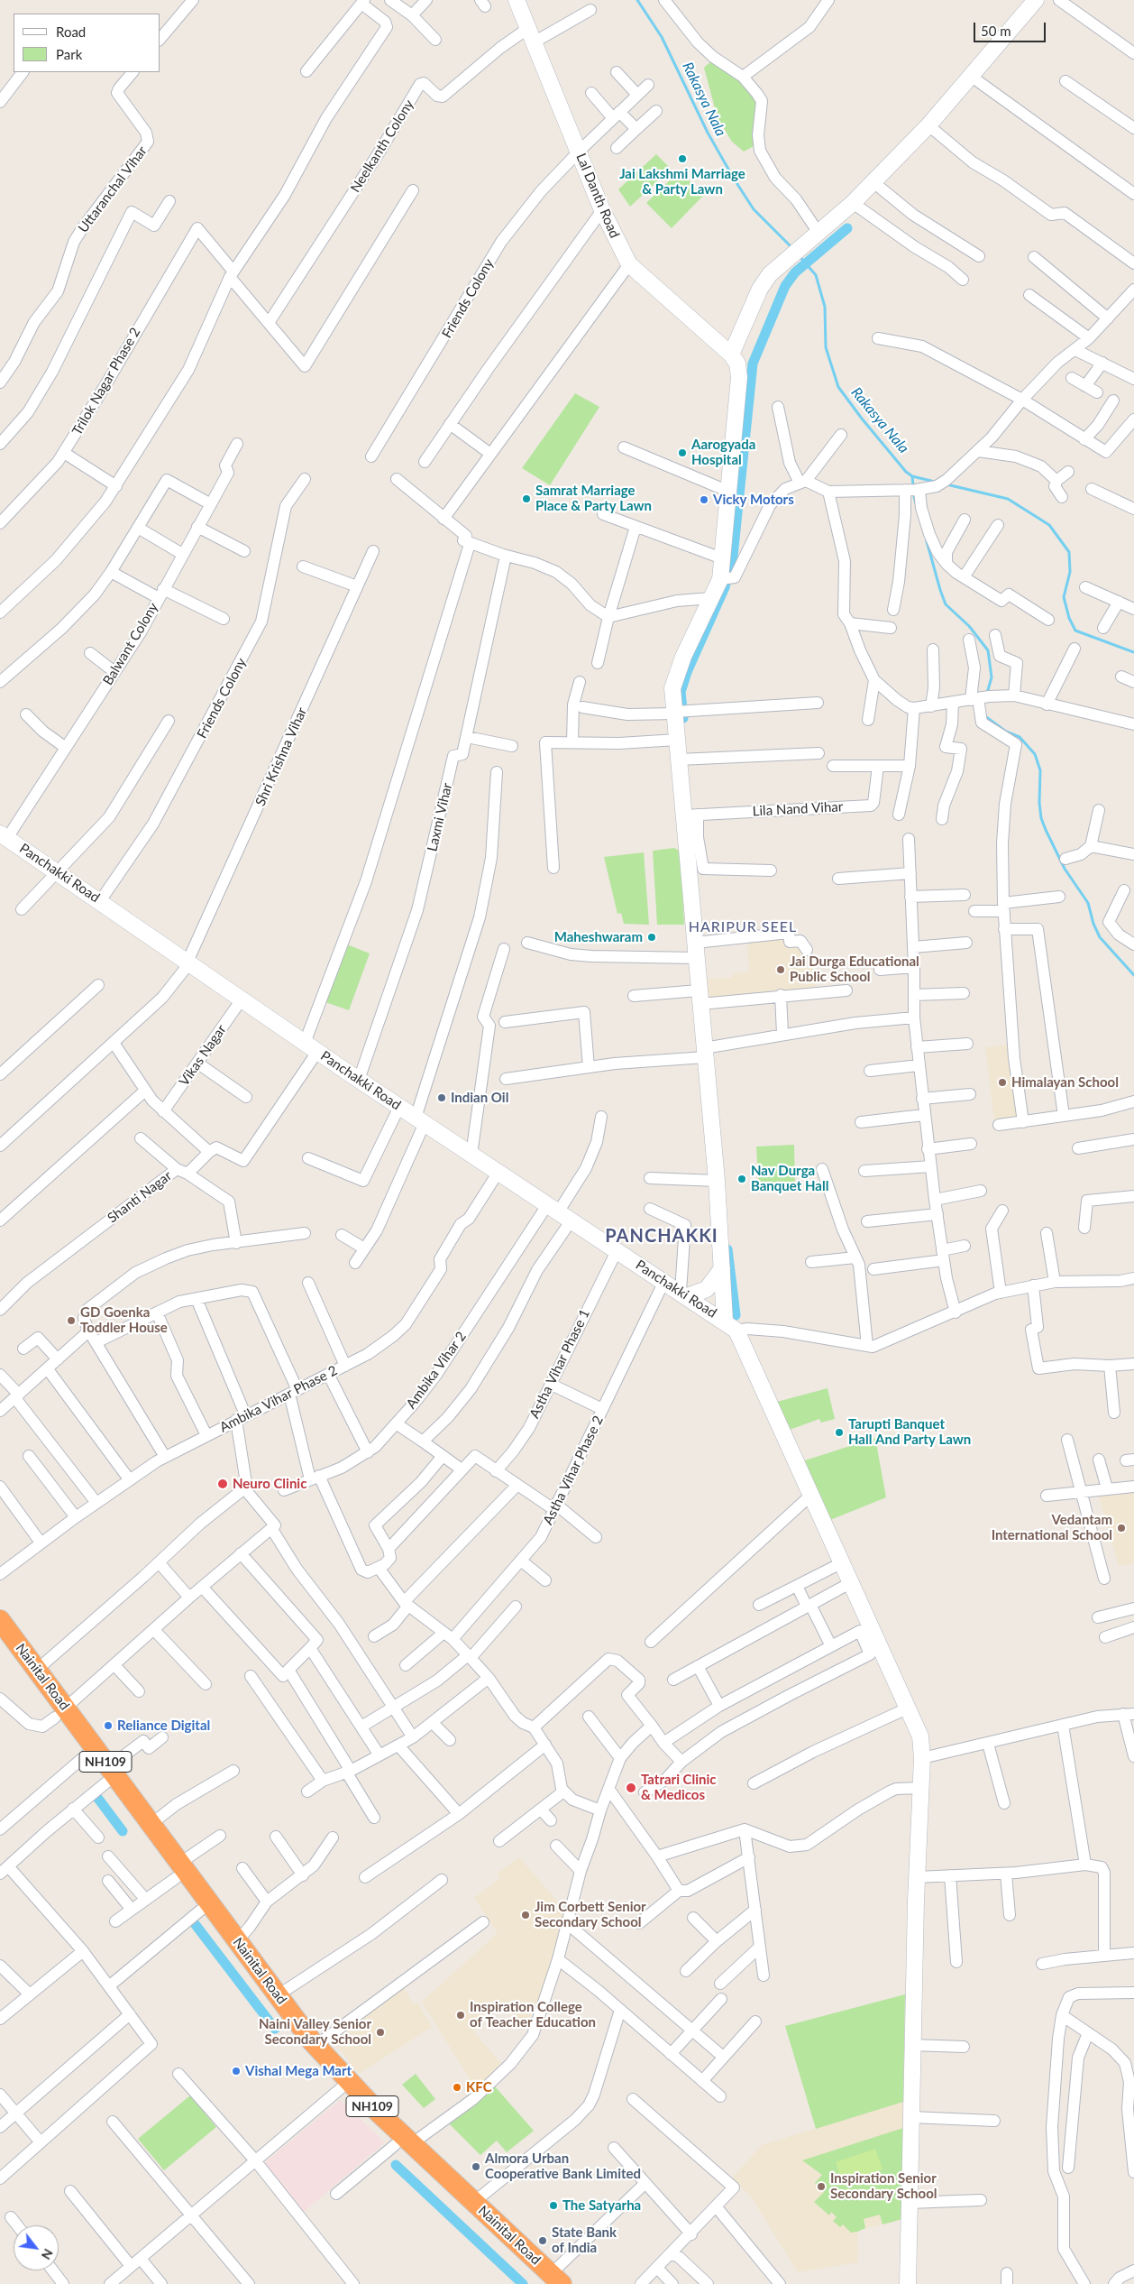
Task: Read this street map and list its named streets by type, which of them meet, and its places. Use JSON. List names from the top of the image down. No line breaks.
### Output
{"streets":{"highway":["Nainital Road","NH109"],"main road":["Lal Danth Road","Panchakki Road"],"street":["Neelkanth Colony","Uttaranchal Vihar","Friends Colony","Trilok Nagar Phase 2","Balwant Colony","Shri Krishna Vihar","Lila Nand Vihar","Laxmi Vihar","Vikas Nagar","Shanti Nagar","Astha Vihar Phase 1","Ambika Vihar 2","Ambika Vihar Phase 2","Astha Vihar Phase 2"]},"crossings":[["Neelkanth Colony","Lal Danth Road"],["Lal Danth Road","Friends Colony"],["Friends Colony","Panchakki Road"],["Balwant Colony","Panchakki Road"],["Shri Krishna Vihar","Panchakki Road"],["Laxmi Vihar","Panchakki Road"],["Panchakki Road","Vikas Nagar"],["Panchakki Road","Astha Vihar Phase 1"],["Panchakki Road","Ambika Vihar 2"],["Panchakki Road","Ambika Vihar Phase 2"],["Panchakki Road","Astha Vihar Phase 2"]],"districts":["HARIPUR SEEL","PANCHAKKI"],"water":["Rakasya Nala"],"places":["Jai Lakshmi Marriage & Party Lawn","Aarogyada Hospital","Samrat Marriage Place & Party Lawn","Vicky Motors","Maheshwaram","Jai Durga Educational Public School","Himalayan School","Indian Oil","Nav Durga Banquet Hall","GD Goenka Toddler House","Tarupti Banquet Hall And Party Lawn","Neuro Clinic","Vedantam International School","Reliance Digital","Tatrari Clinic & Medicos","Jim Corbett Senior Secondary School","Inspiration College of Teacher Education","Naini Valley Senior Secondary School","Vishal Mega Mart","KFC","Almora Urban Cooperative Bank Limited","Inspiration Senior Secondary School","The Satyarha","State Bank of India"],"legend":["Road","Park"],"scale_bar":"50 m","north":"bottom right"}
